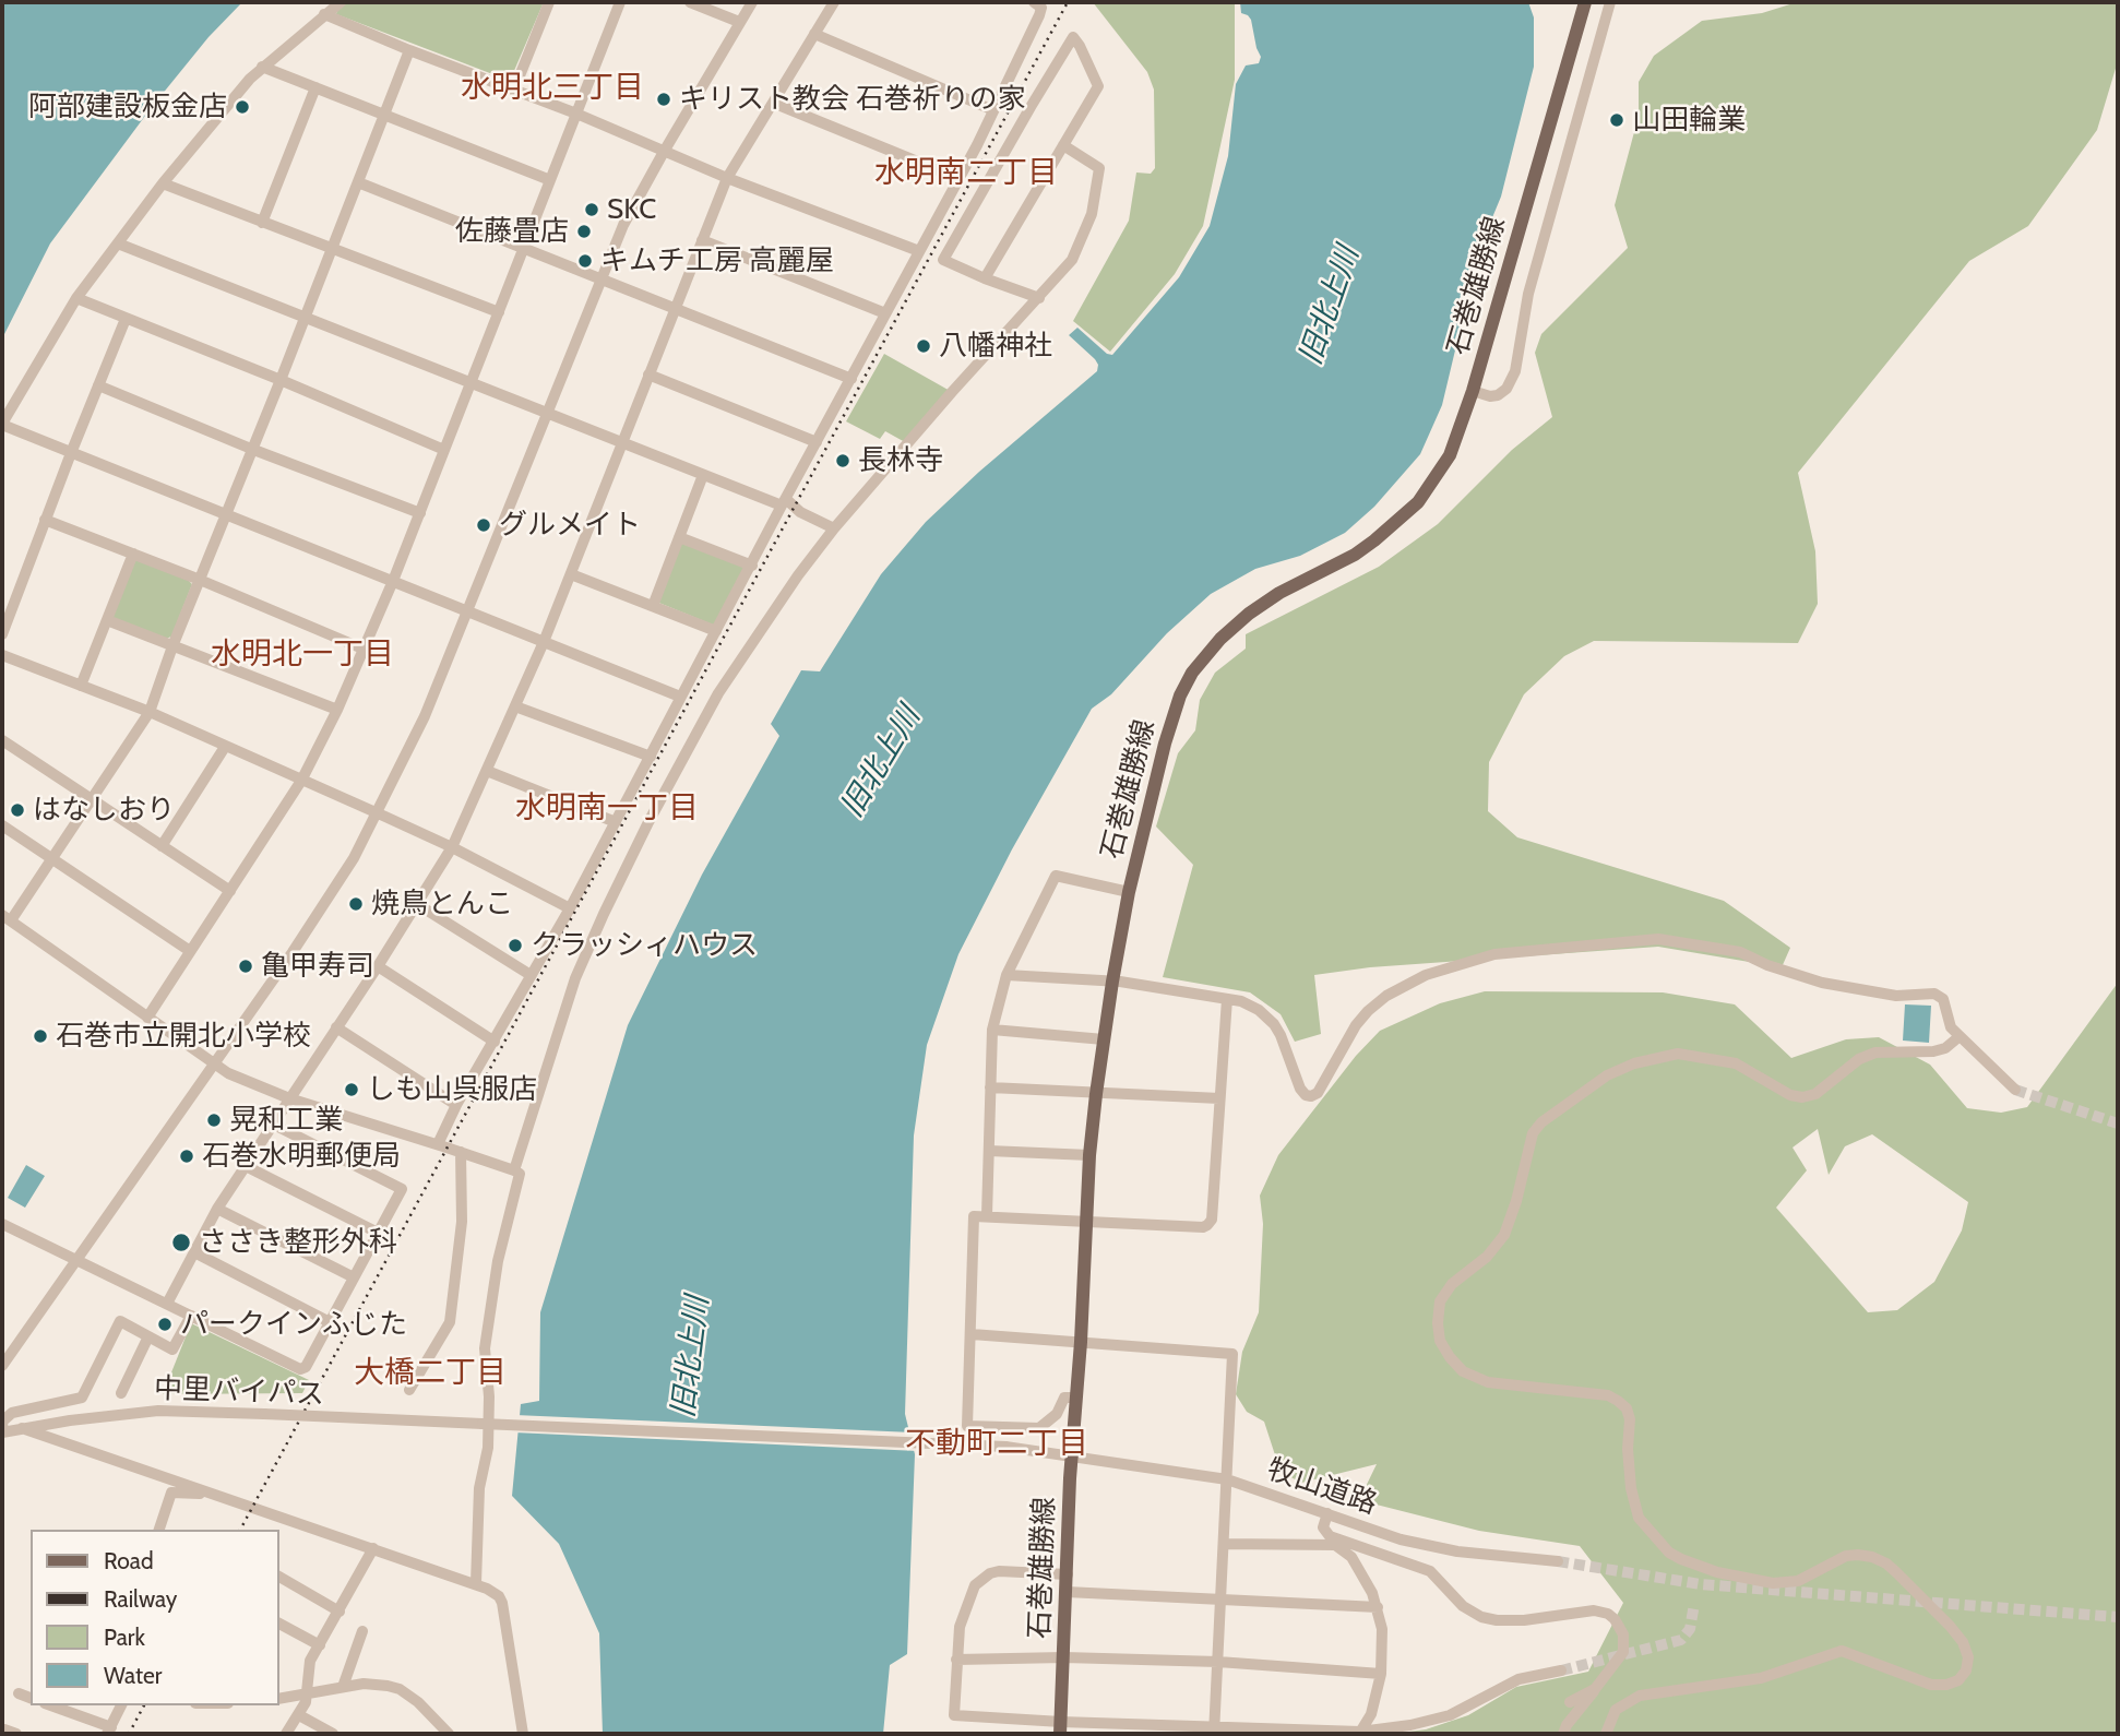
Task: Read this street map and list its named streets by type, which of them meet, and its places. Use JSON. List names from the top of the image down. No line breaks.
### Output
{"streets":{"main road":["石巻雄勝線"],"street":["中里バイパス","牧山道路"]},"crossings":[["石巻雄勝線","中里バイパス"],["石巻雄勝線","牧山道路"],["中里バイパス","牧山道路"]],"districts":["水明北三丁目","水明南二丁目","水明北一丁目","水明南一丁目","大橋二丁目","不動町二丁目"],"water":["旧北上川"],"places":["キリスト教会 石巻祈りの家","阿部建設板金店","山田輪業","SKC","佐藤畳店","キムチ工房 高麗屋","八幡神社","長林寺","グルメイト","はなしおり","焼鳥とんこ","クラッシィハウス","亀甲寿司","石巻市立開北小学校","しも山呉服店","晃和工業","石巻水明郵便局","ささき整形外科","パークインふじた"],"legend":["Road","Railway","Park","Water"]}
